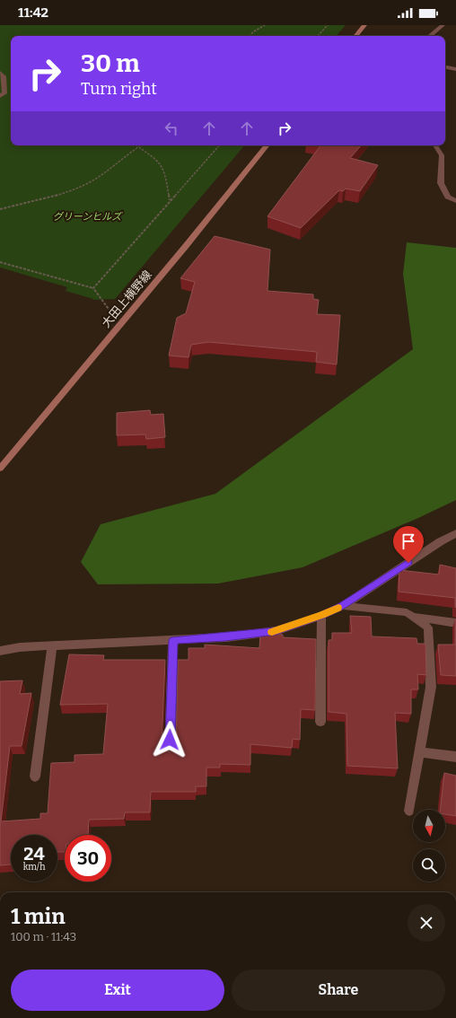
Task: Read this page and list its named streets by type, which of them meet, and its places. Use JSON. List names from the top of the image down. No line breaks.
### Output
{"streets":{"main road":["大田上横野線"]},"parks":["グリーンヒルズ"],"north":"bottom","page":{"status":"11:42","turn":["30 m","Turn right"],"speed":"24 km/h","limit":"30","heading":["1 min","100 m · 11:43"],"buttons":["Exit","Share"]}}
